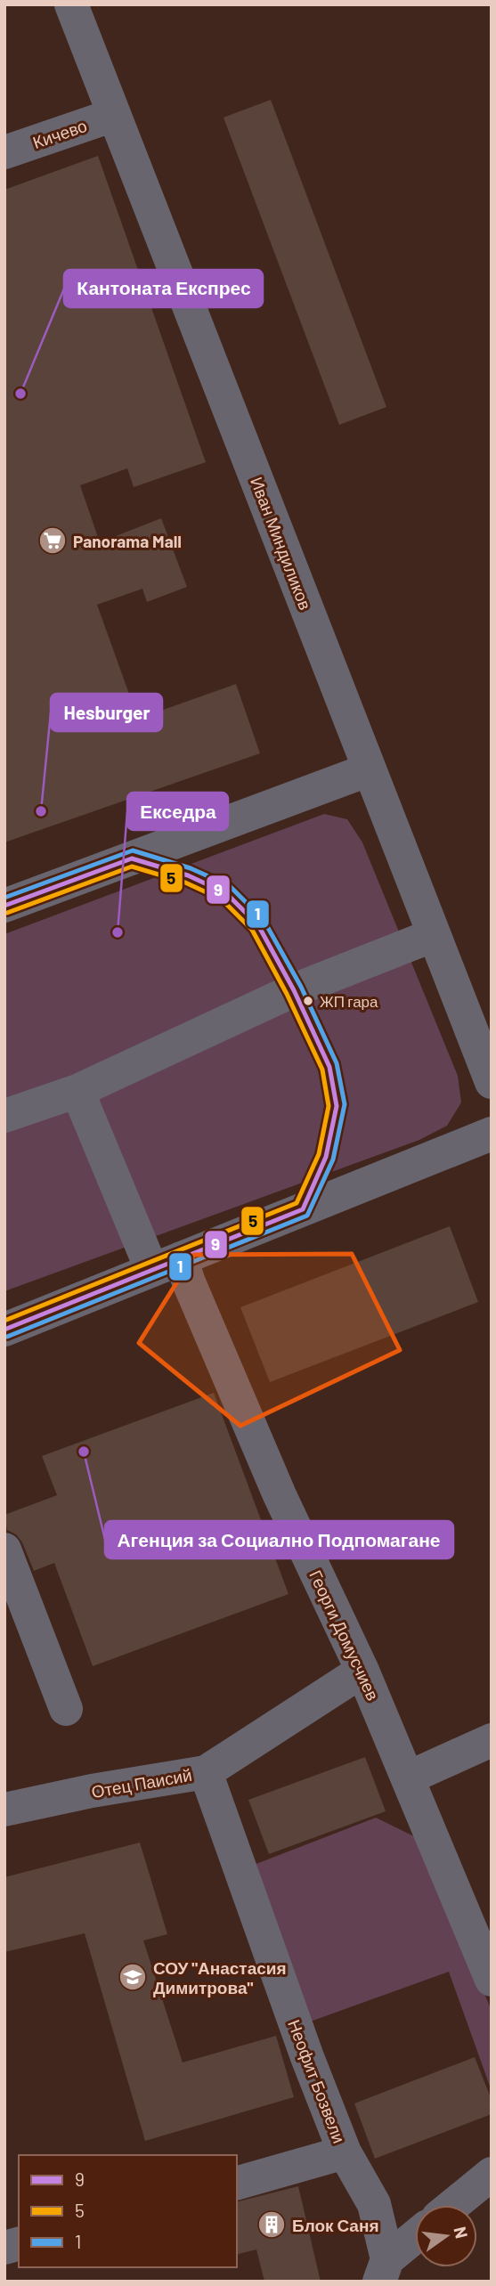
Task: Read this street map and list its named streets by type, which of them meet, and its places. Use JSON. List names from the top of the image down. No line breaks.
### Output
{"streets":{"street":["Кичево","Иван Миндиликов","Георги Домусчиев","Отец Паисий","Неофит Бозвели"]},"crossings":[["Кичево","Иван Миндиликов"],["Георги Домусчиев","Отец Паисий"],["Отец Паисий","Неофит Бозвели"]],"places":{"other":["Кантоната Експрес","Hesburger","Екседра","ЖП гара","Агенция за Социално Подпомагане"],"supermarket":["Panorama Mall"],"school or university":["СОУ \"Анастасия Димитрова\""],"building":["Блок Саня"]},"lines":["transit line 1","transit line 9","transit line 5"],"legend":["9","5","1"],"north":"right"}
